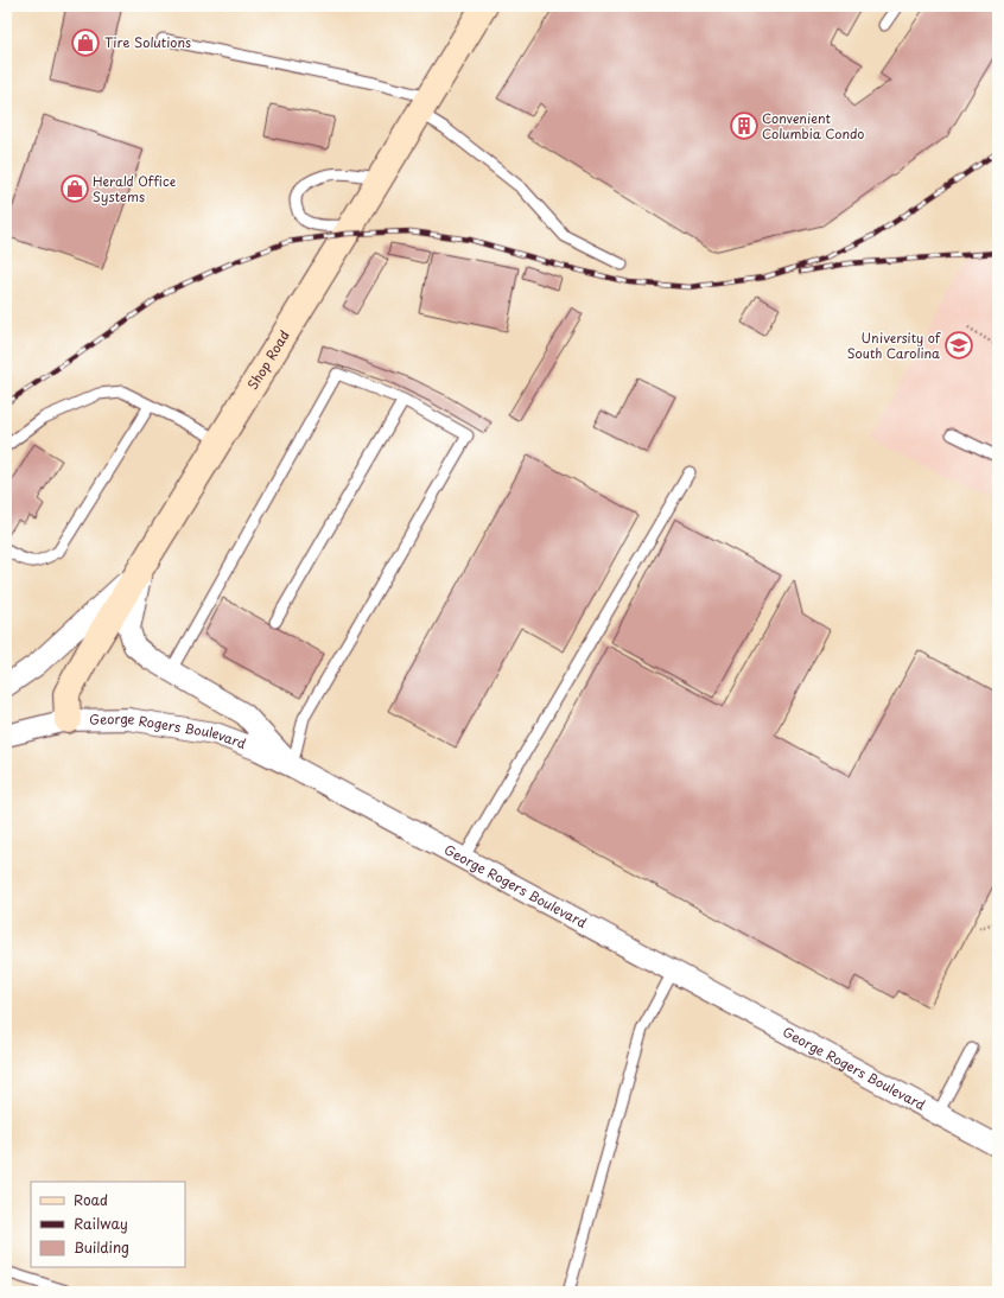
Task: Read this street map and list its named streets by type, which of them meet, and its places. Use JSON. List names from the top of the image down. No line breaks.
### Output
{"streets":{"street":["Shop Road","George Rogers Boulevard"]},"crossings":[["Shop Road","George Rogers Boulevard"]],"places":{"shop":["Tire Solutions","Herald Office Systems"],"building":["Convenient Columbia Condo"],"school or university":["University of South Carolina"]},"legend":["Road","Railway","Building"]}
